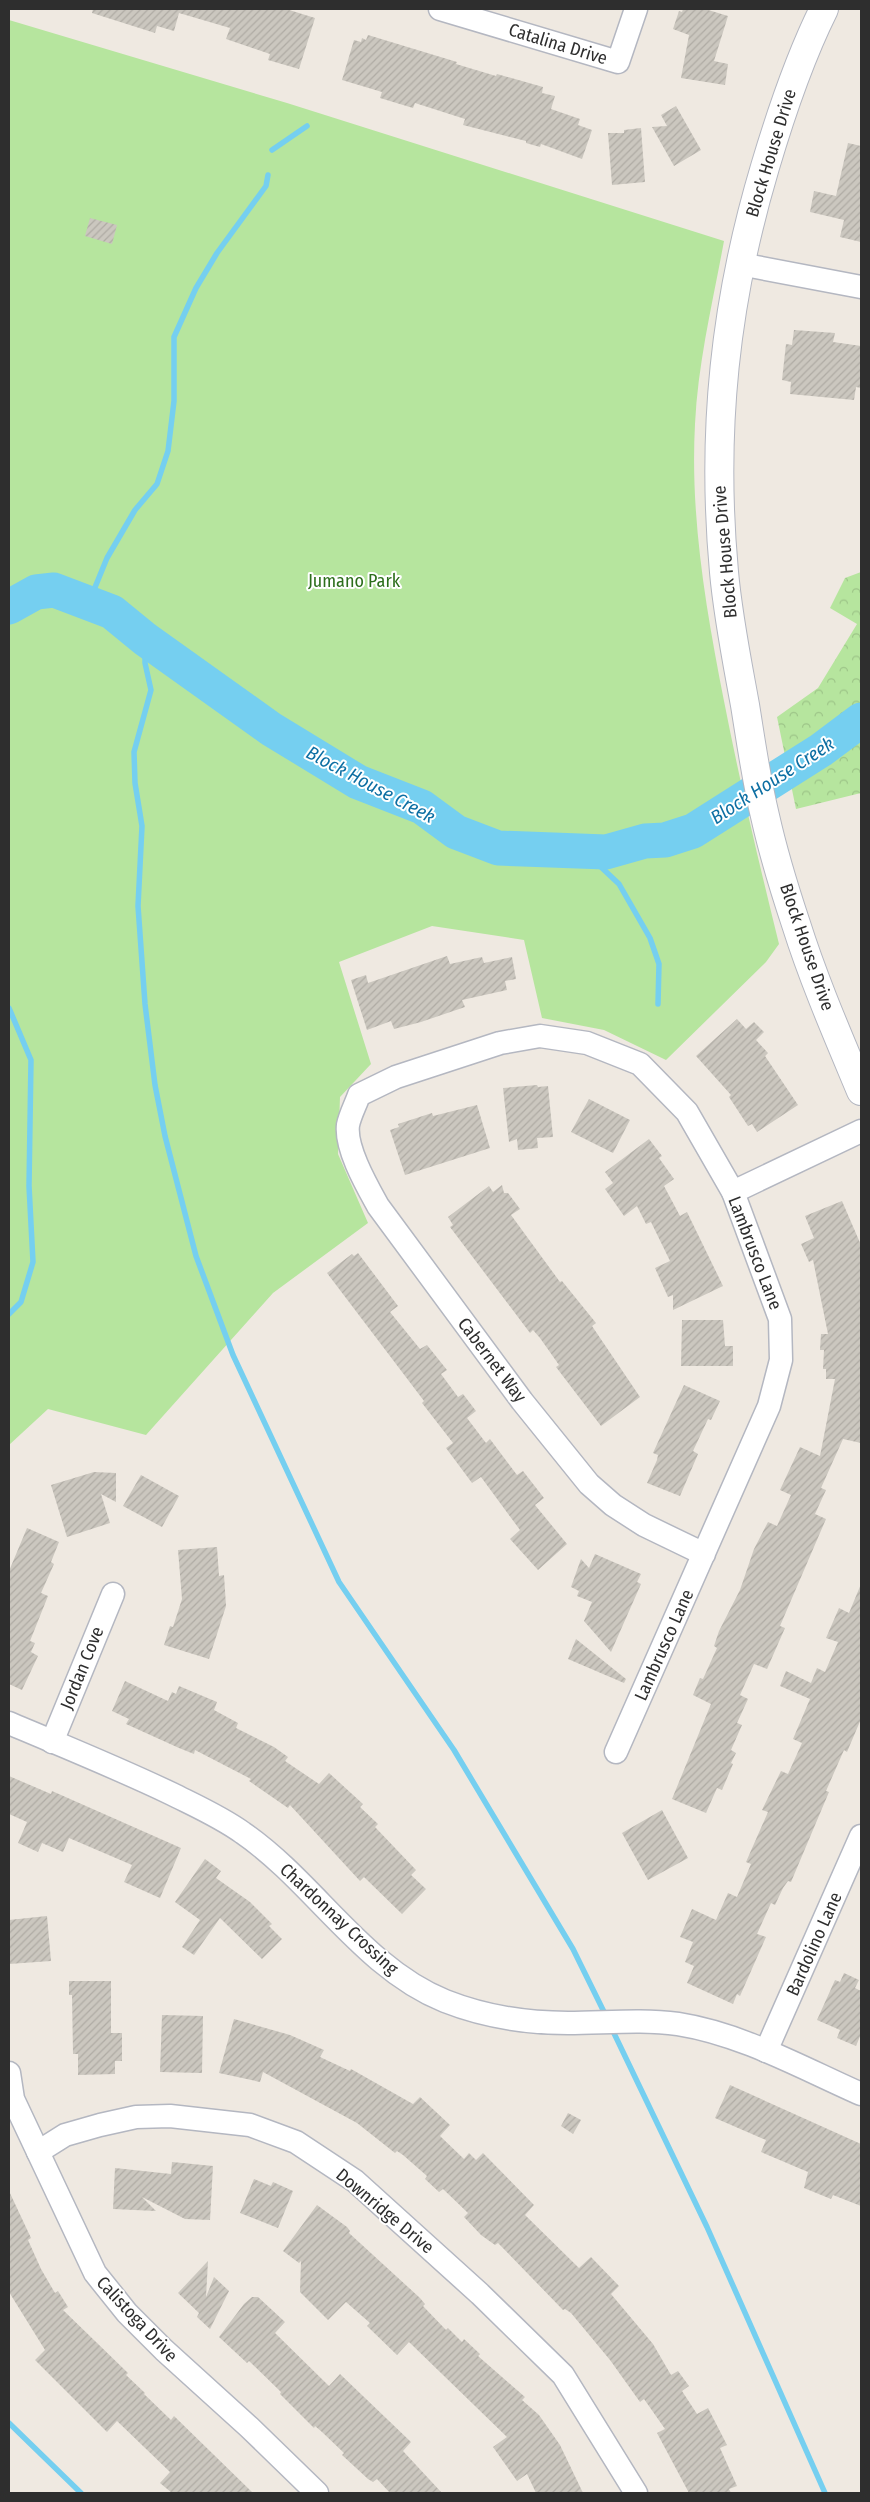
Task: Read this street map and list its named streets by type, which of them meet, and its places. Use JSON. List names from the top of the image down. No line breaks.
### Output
{"streets":{"street":["Catalina Drive","Block House Drive","Lambrusco Lane","Cabernet Way","Jordan Cove","Chardonnay Crossing","Bardolino Lane","Downridge Drive","Calistoga Drive"]},"crossings":[["Lambrusco Lane","Cabernet Way"],["Jordan Cove","Chardonnay Crossing"],["Chardonnay Crossing","Bardolino Lane"],["Downridge Drive","Calistoga Drive"]],"water":["Block House Creek"],"parks":["Jumano Park"]}
